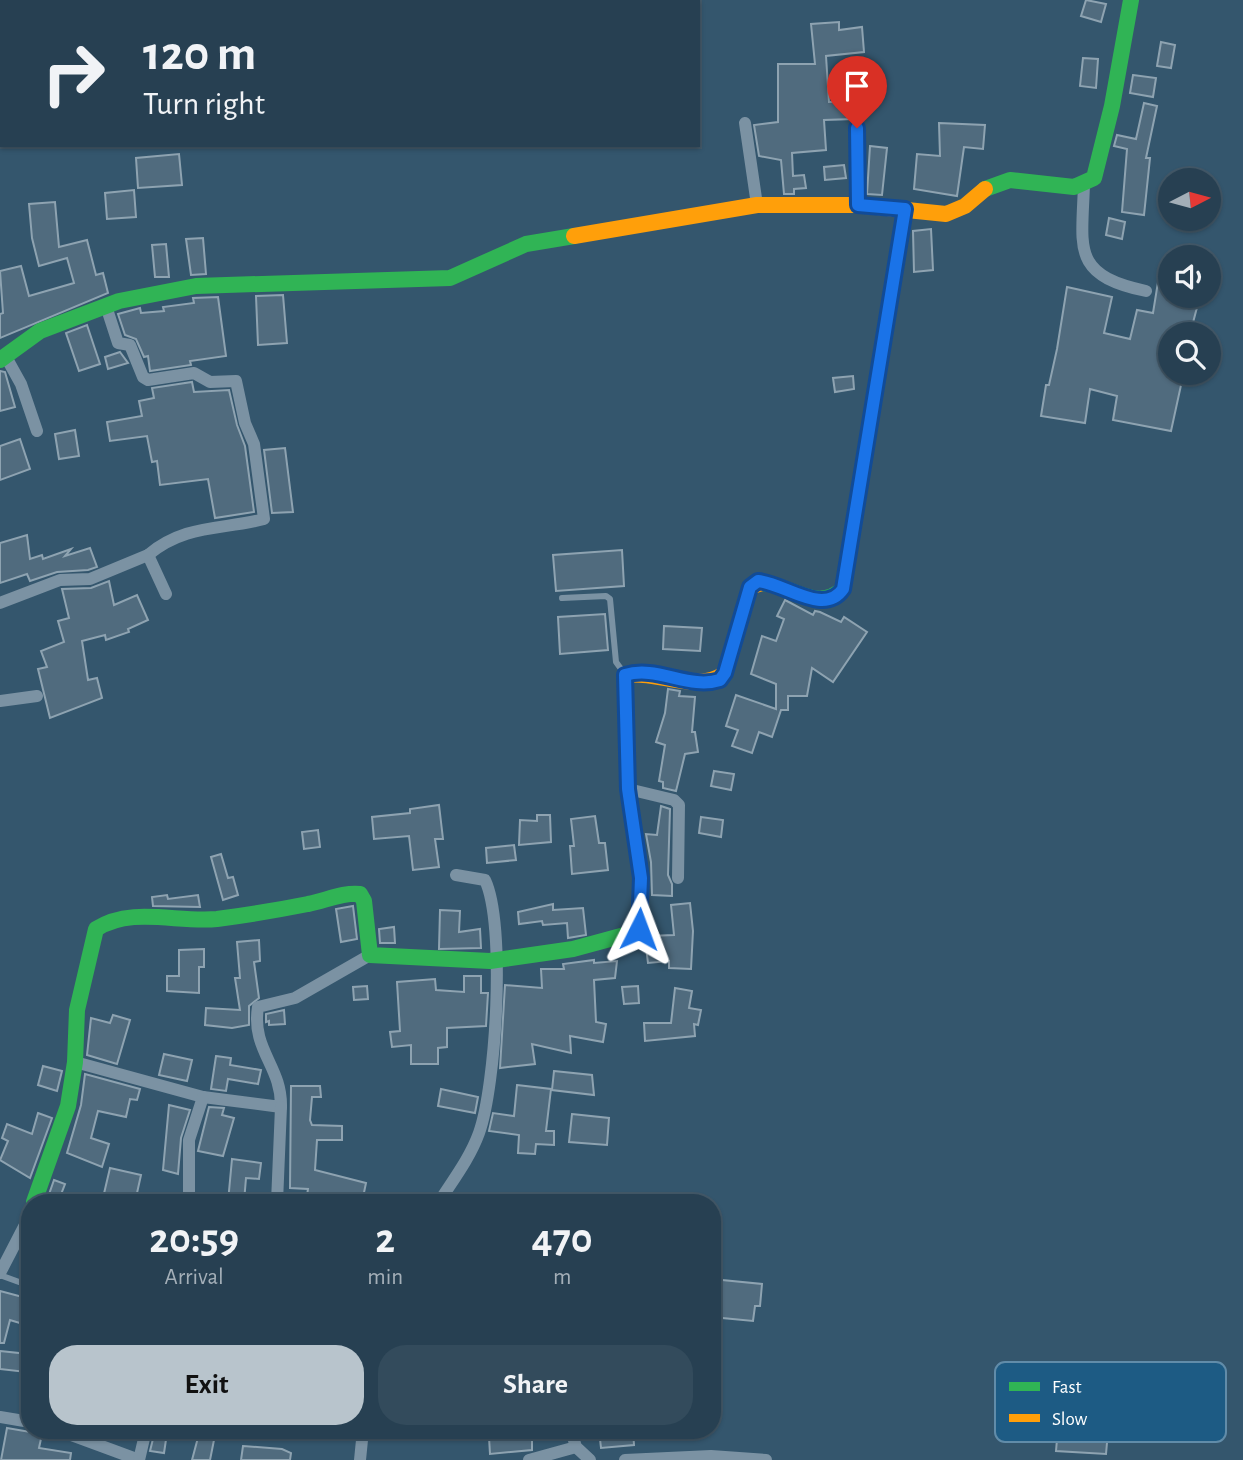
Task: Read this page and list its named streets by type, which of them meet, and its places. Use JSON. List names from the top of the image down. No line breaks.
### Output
{"legend":["Fast","Slow"],"north":"right","page":{"turn":["120 m","Turn right"],"eta":["20:59","Arrival","2","min","470","m"],"buttons":["Exit","Share"]}}
